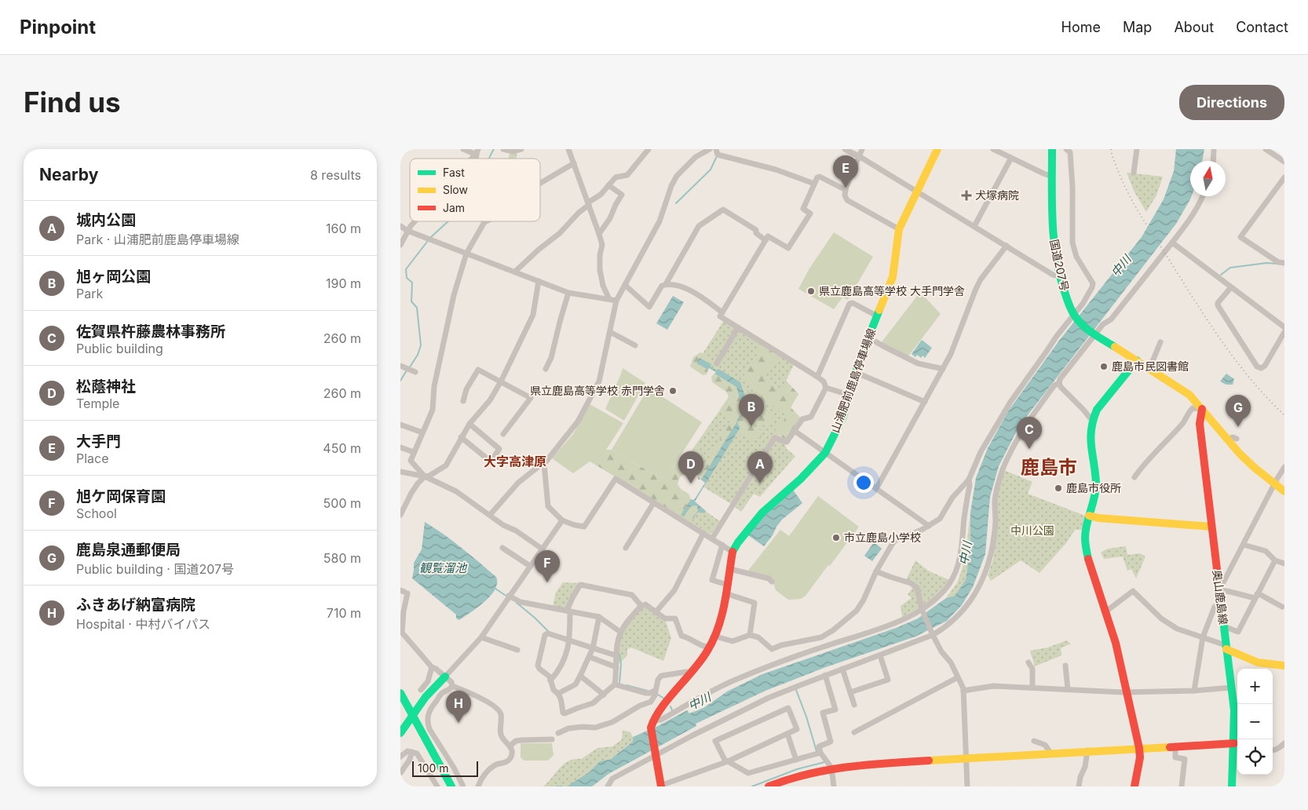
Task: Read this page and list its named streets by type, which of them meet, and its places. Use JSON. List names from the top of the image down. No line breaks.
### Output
{"streets":{"main road":["国道207号","山浦肥前鹿島停車場線","奥山鹿島線"]},"crossings":[["国道207号","奥山鹿島線"]],"districts":["大字高津原","鹿島市"],"water":["中川","観覧溜池"],"parks":["中川公園"],"places":{"health":["犬塚病院"],"other":["県立鹿島高等学校 大手門学舎","鹿島市民図書館","県立鹿島高等学校 赤門学舎","鹿島市役所","市立鹿島小学校"]},"legend":["Fast","Slow","Jam"],"scale_bar":"100 m","north":"top","page":{"header":"Pinpoint","nav":["Home","Map","About","Contact"],"buttons":"Directions","title":"Find us","heading":["Nearby","8 results"],"pins":["E","B","G","C","A","D","F","H"],"list":[{"mark":"A","name":"城内公園","note":"Park · 山浦肥前鹿島停車場線","value":"160 m"},{"mark":"B","name":"旭ヶ岡公園","note":"Park","value":"190 m"},{"mark":"C","name":"佐賀県杵藤農林事務所","note":"Public building","value":"260 m"},{"mark":"D","name":"松蔭神社","note":"Temple","value":"260 m"},{"mark":"E","name":"大手門","note":"Place","value":"450 m"},{"mark":"F","name":"旭ケ岡保育園","note":"School","value":"500 m"},{"mark":"G","name":"鹿島泉通郵便局","note":"Public building · 国道207号","value":"580 m"},{"mark":"H","name":"ふきあげ納富病院","note":"Hospital · 中村バイパス","value":"710 m"}],"map_buttons":["+","−"],"scale":"100 m"}}
